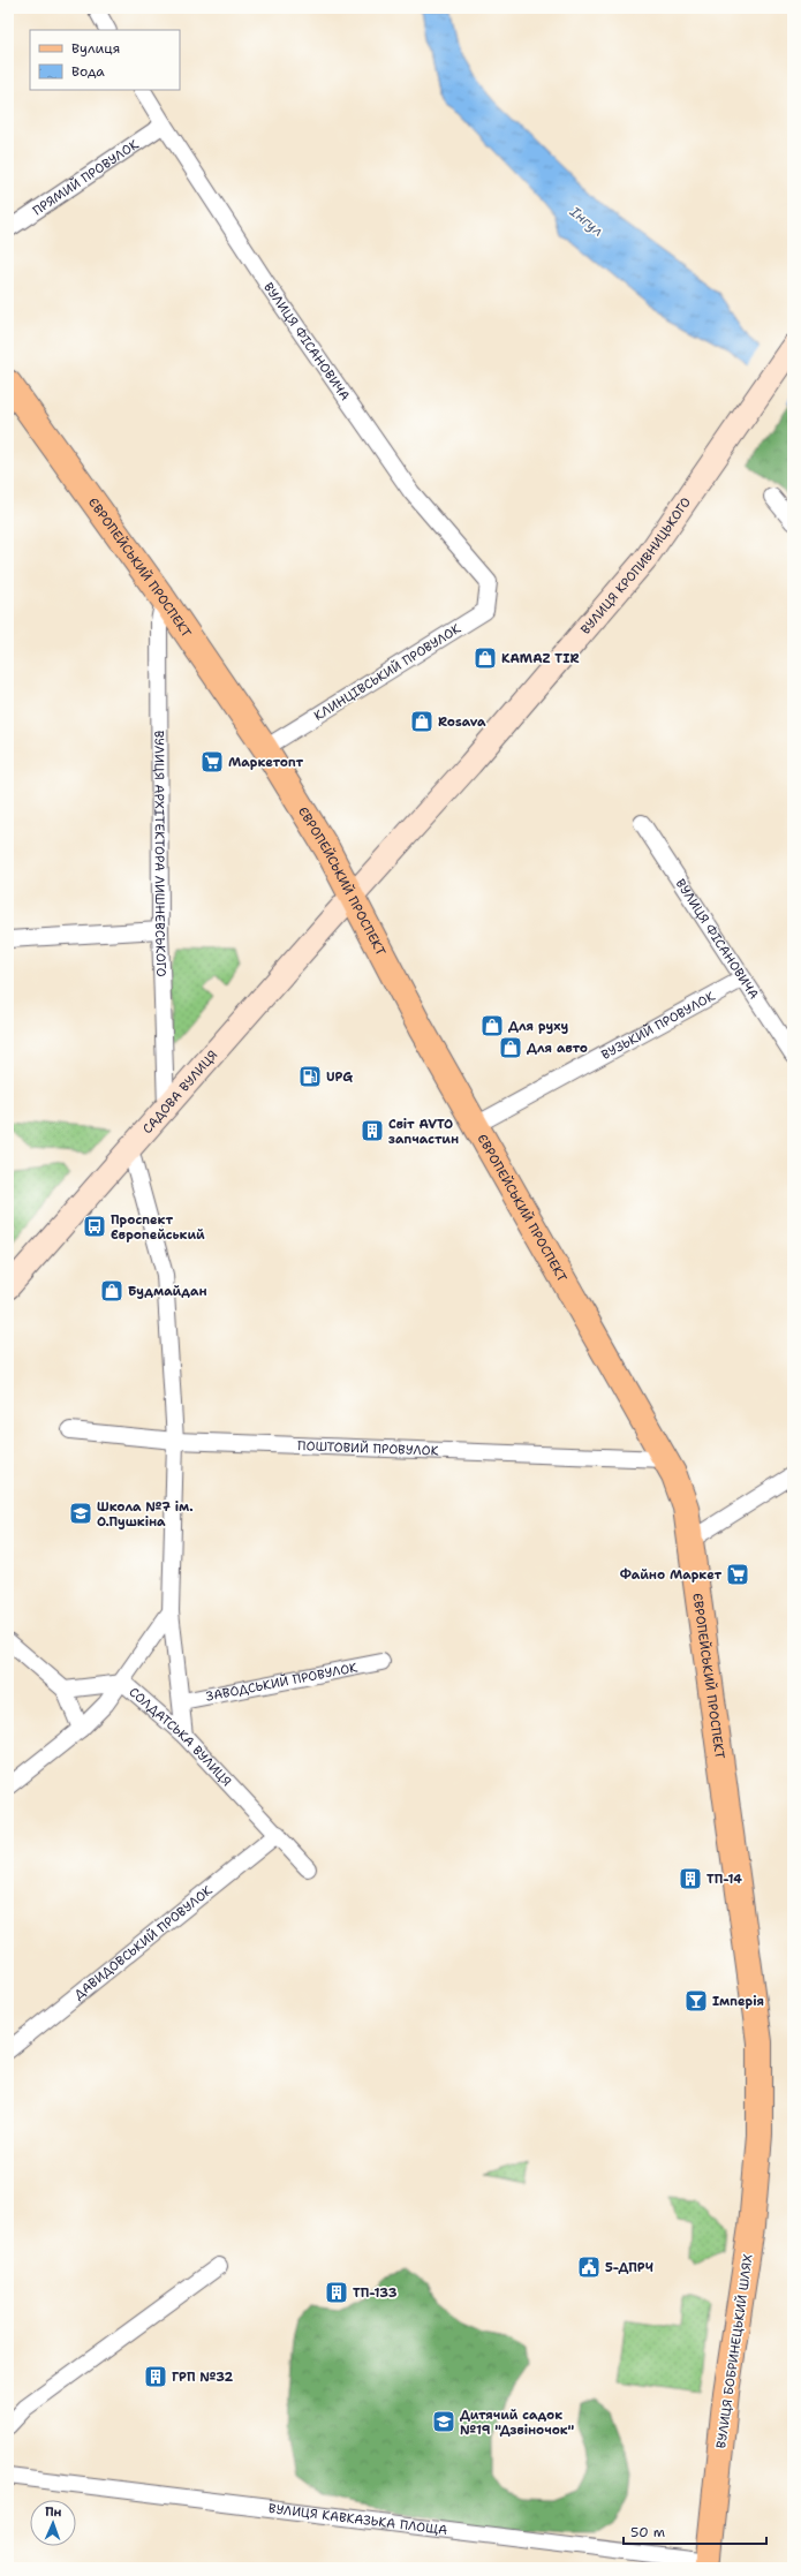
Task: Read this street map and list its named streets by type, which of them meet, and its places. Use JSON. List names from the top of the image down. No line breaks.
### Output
{"streets":{"main road":["ВУЛИЦЯ КРОПИВНИЦЬКОГО","ЄВРОПЕЙСЬКИЙ ПРОСПЕКТ","САДОВА ВУЛИЦЯ","ВУЛИЦЯ БОБРИНЕЦЬКИЙ ШЛЯХ"],"street":["ПРЯМИЙ ПРОВУЛОК","ВУЛИЦЯ ФІСАНОВИЧА","КЛИНЦІВСЬКИЙ ПРОВУЛОК","ВУЛИЦЯ АРХІТЕКТОРА ЛИШНЕВСЬКОГО","ВУЗЬКИЙ ПРОВУЛОК","ПОШТОВИЙ ПРОВУЛОК","ЗАВОДСЬКИЙ ПРОВУЛОК","СОЛДАТСЬКА ВУЛИЦЯ","ДАВИДОВСЬКИЙ ПРОВУЛОК","ВУЛИЦЯ КАВКАЗЬКА ПЛОЩА"]},"crossings":[["ПРЯМИЙ ПРОВУЛОК","ВУЛИЦЯ ФІСАНОВИЧА"],["ВУЛИЦЯ ФІСАНОВИЧА","КЛИНЦІВСЬКИЙ ПРОВУЛОК"],["ВУЛИЦЯ ФІСАНОВИЧА","ВУЗЬКИЙ ПРОВУЛОК"],["ВУЛИЦЯ КРОПИВНИЦЬКОГО","ЄВРОПЕЙСЬКИЙ ПРОСПЕКТ"],["ВУЛИЦЯ КРОПИВНИЦЬКОГО","САДОВА ВУЛИЦЯ"],["ЄВРОПЕЙСЬКИЙ ПРОСПЕКТ","КЛИНЦІВСЬКИЙ ПРОВУЛОК"],["ЄВРОПЕЙСЬКИЙ ПРОСПЕКТ","ВУЛИЦЯ АРХІТЕКТОРА ЛИШНЕВСЬКОГО"],["ЄВРОПЕЙСЬКИЙ ПРОСПЕКТ","ВУЗЬКИЙ ПРОВУЛОК"],["ЄВРОПЕЙСЬКИЙ ПРОСПЕКТ","САДОВА ВУЛИЦЯ"],["ЄВРОПЕЙСЬКИЙ ПРОСПЕКТ","ПОШТОВИЙ ПРОВУЛОК"],["ЄВРОПЕЙСЬКИЙ ПРОСПЕКТ","ВУЛИЦЯ БОБРИНЕЦЬКИЙ ШЛЯХ"],["ВУЛИЦЯ АРХІТЕКТОРА ЛИШНЕВСЬКОГО","САДОВА ВУЛИЦЯ"],["СОЛДАТСЬКА ВУЛИЦЯ","ДАВИДОВСЬКИЙ ПРОВУЛОК"],["ВУЛИЦЯ БОБРИНЕЦЬКИЙ ШЛЯХ","ВУЛИЦЯ КАВКАЗЬКА ПЛОЩА"]],"water":["Інгул"],"places":{"shop":["KAMAZ TIR","Rosava","Для руху","Для авто","Будмайдан"],"supermarket":["Маркетопт","Файно Маркет"],"fuel station":["UPG"],"building":["Світ AVTO запчастин","ТП-14","ТП-133","ГРП №32"],"bus stop":["Проспект Європейський"],"school or university":["Школа №7 ім. О.Пушкіна","Дитячий садок №19 \"Дзвіночок\""],"bar":["Імперія"],"public building":["5-ДПРЧ"]},"legend":["Вулиця","Вода"],"scale_bar":"50 m","north":"top"}
